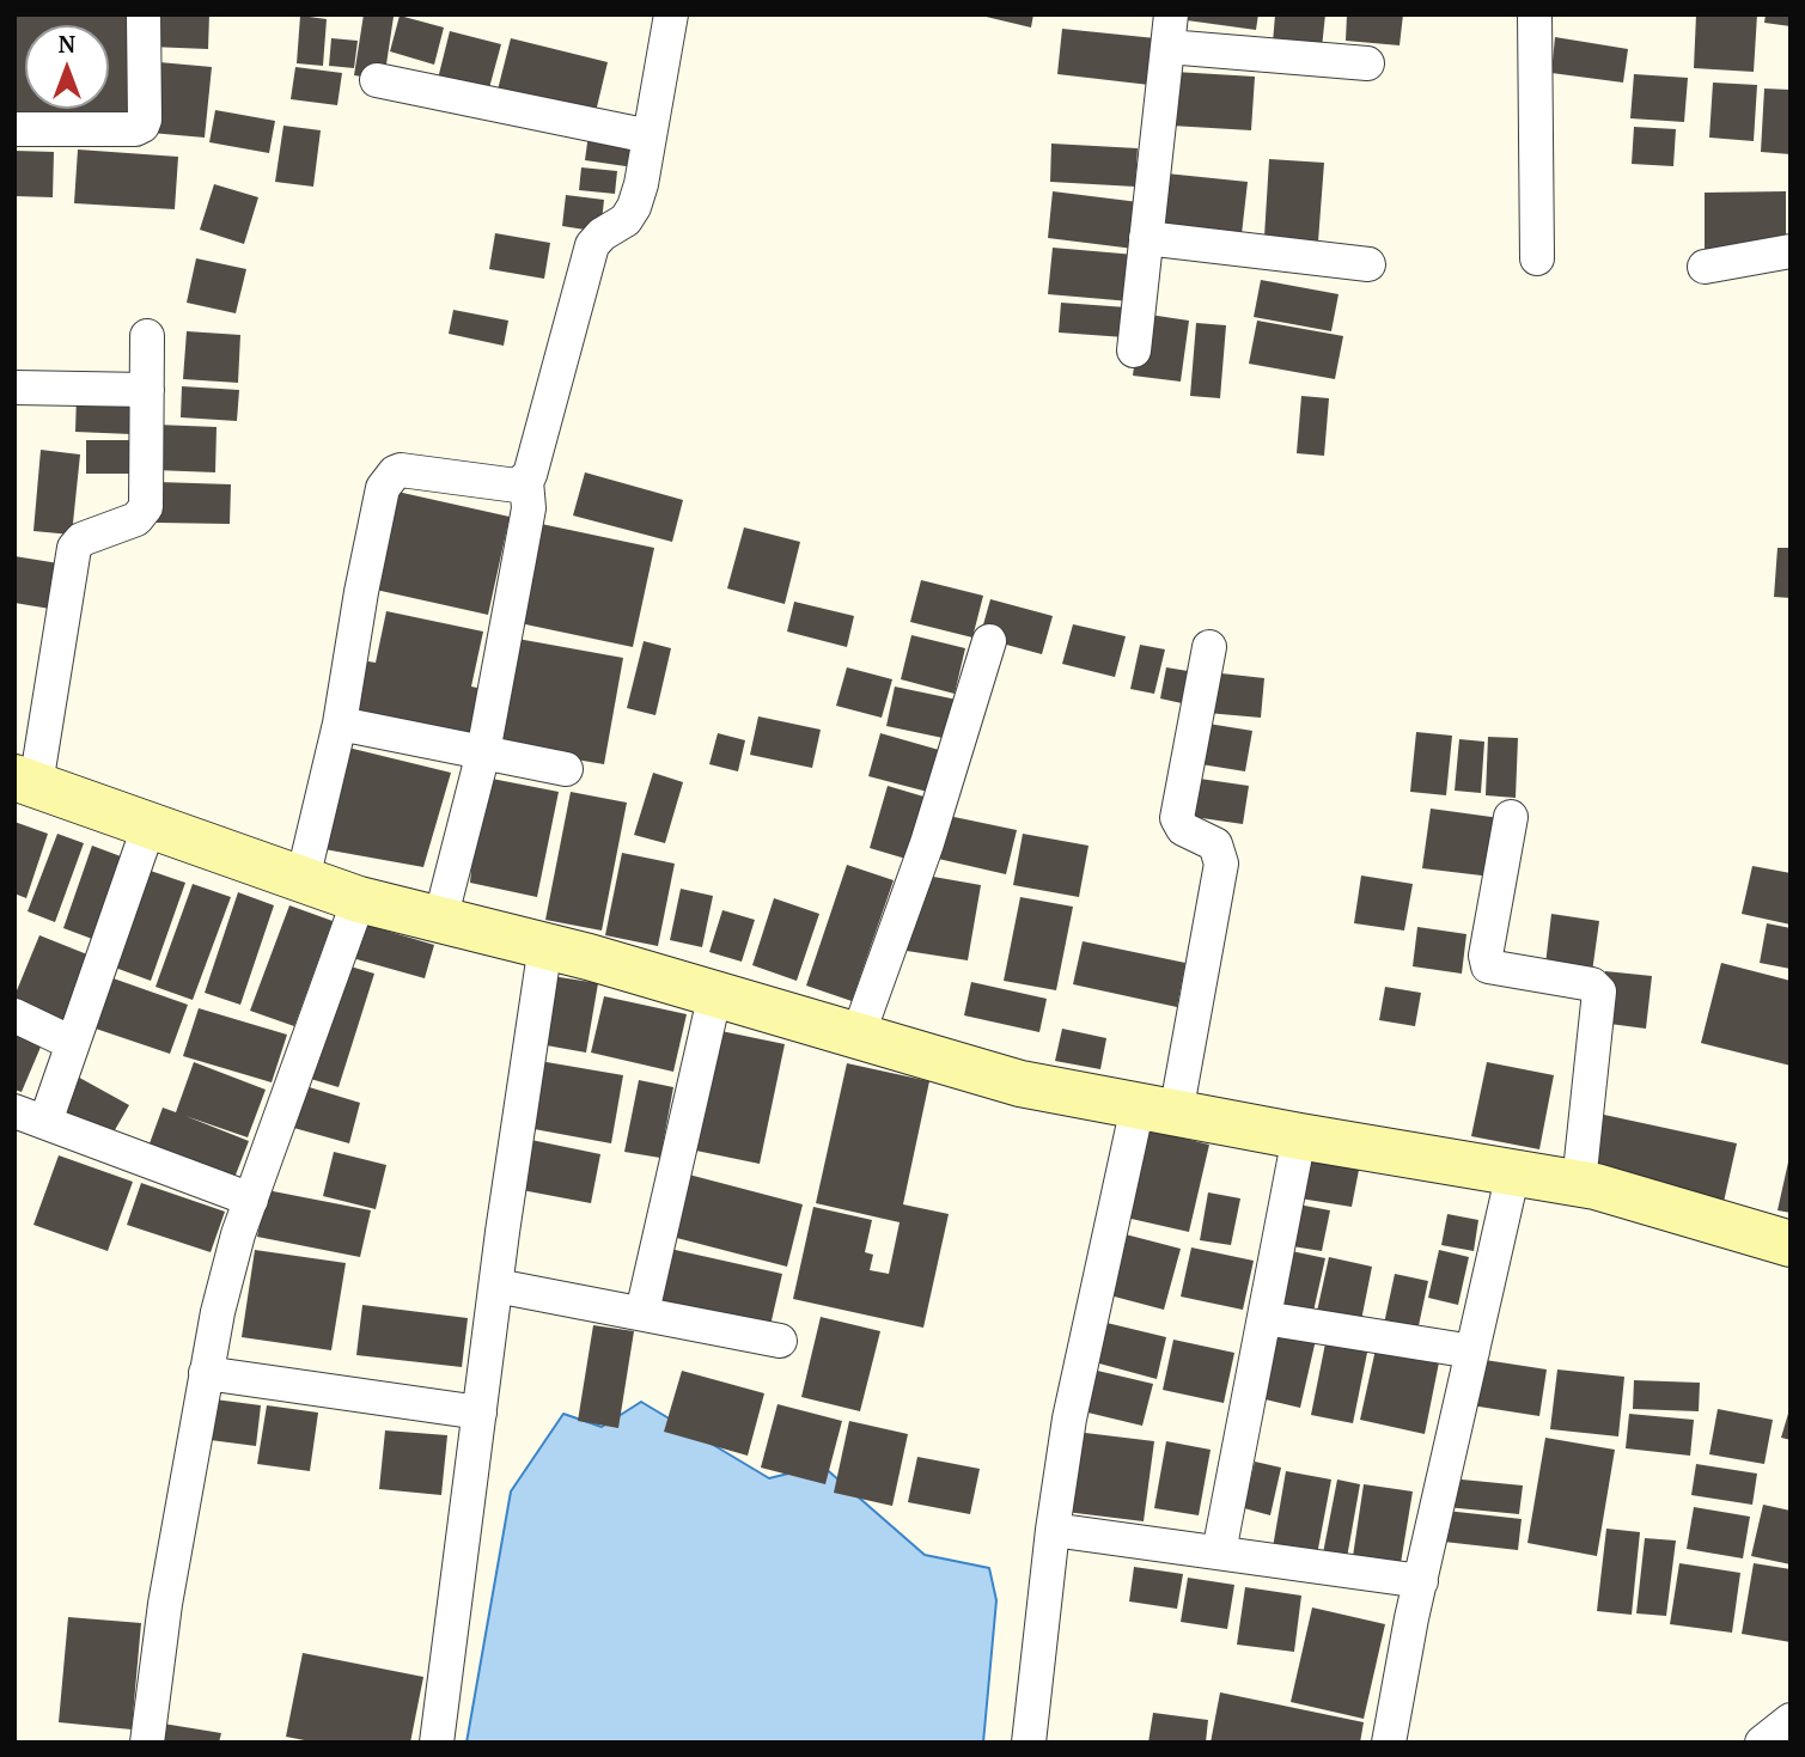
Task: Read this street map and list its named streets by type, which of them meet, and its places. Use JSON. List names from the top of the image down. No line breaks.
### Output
{"north":"top"}
